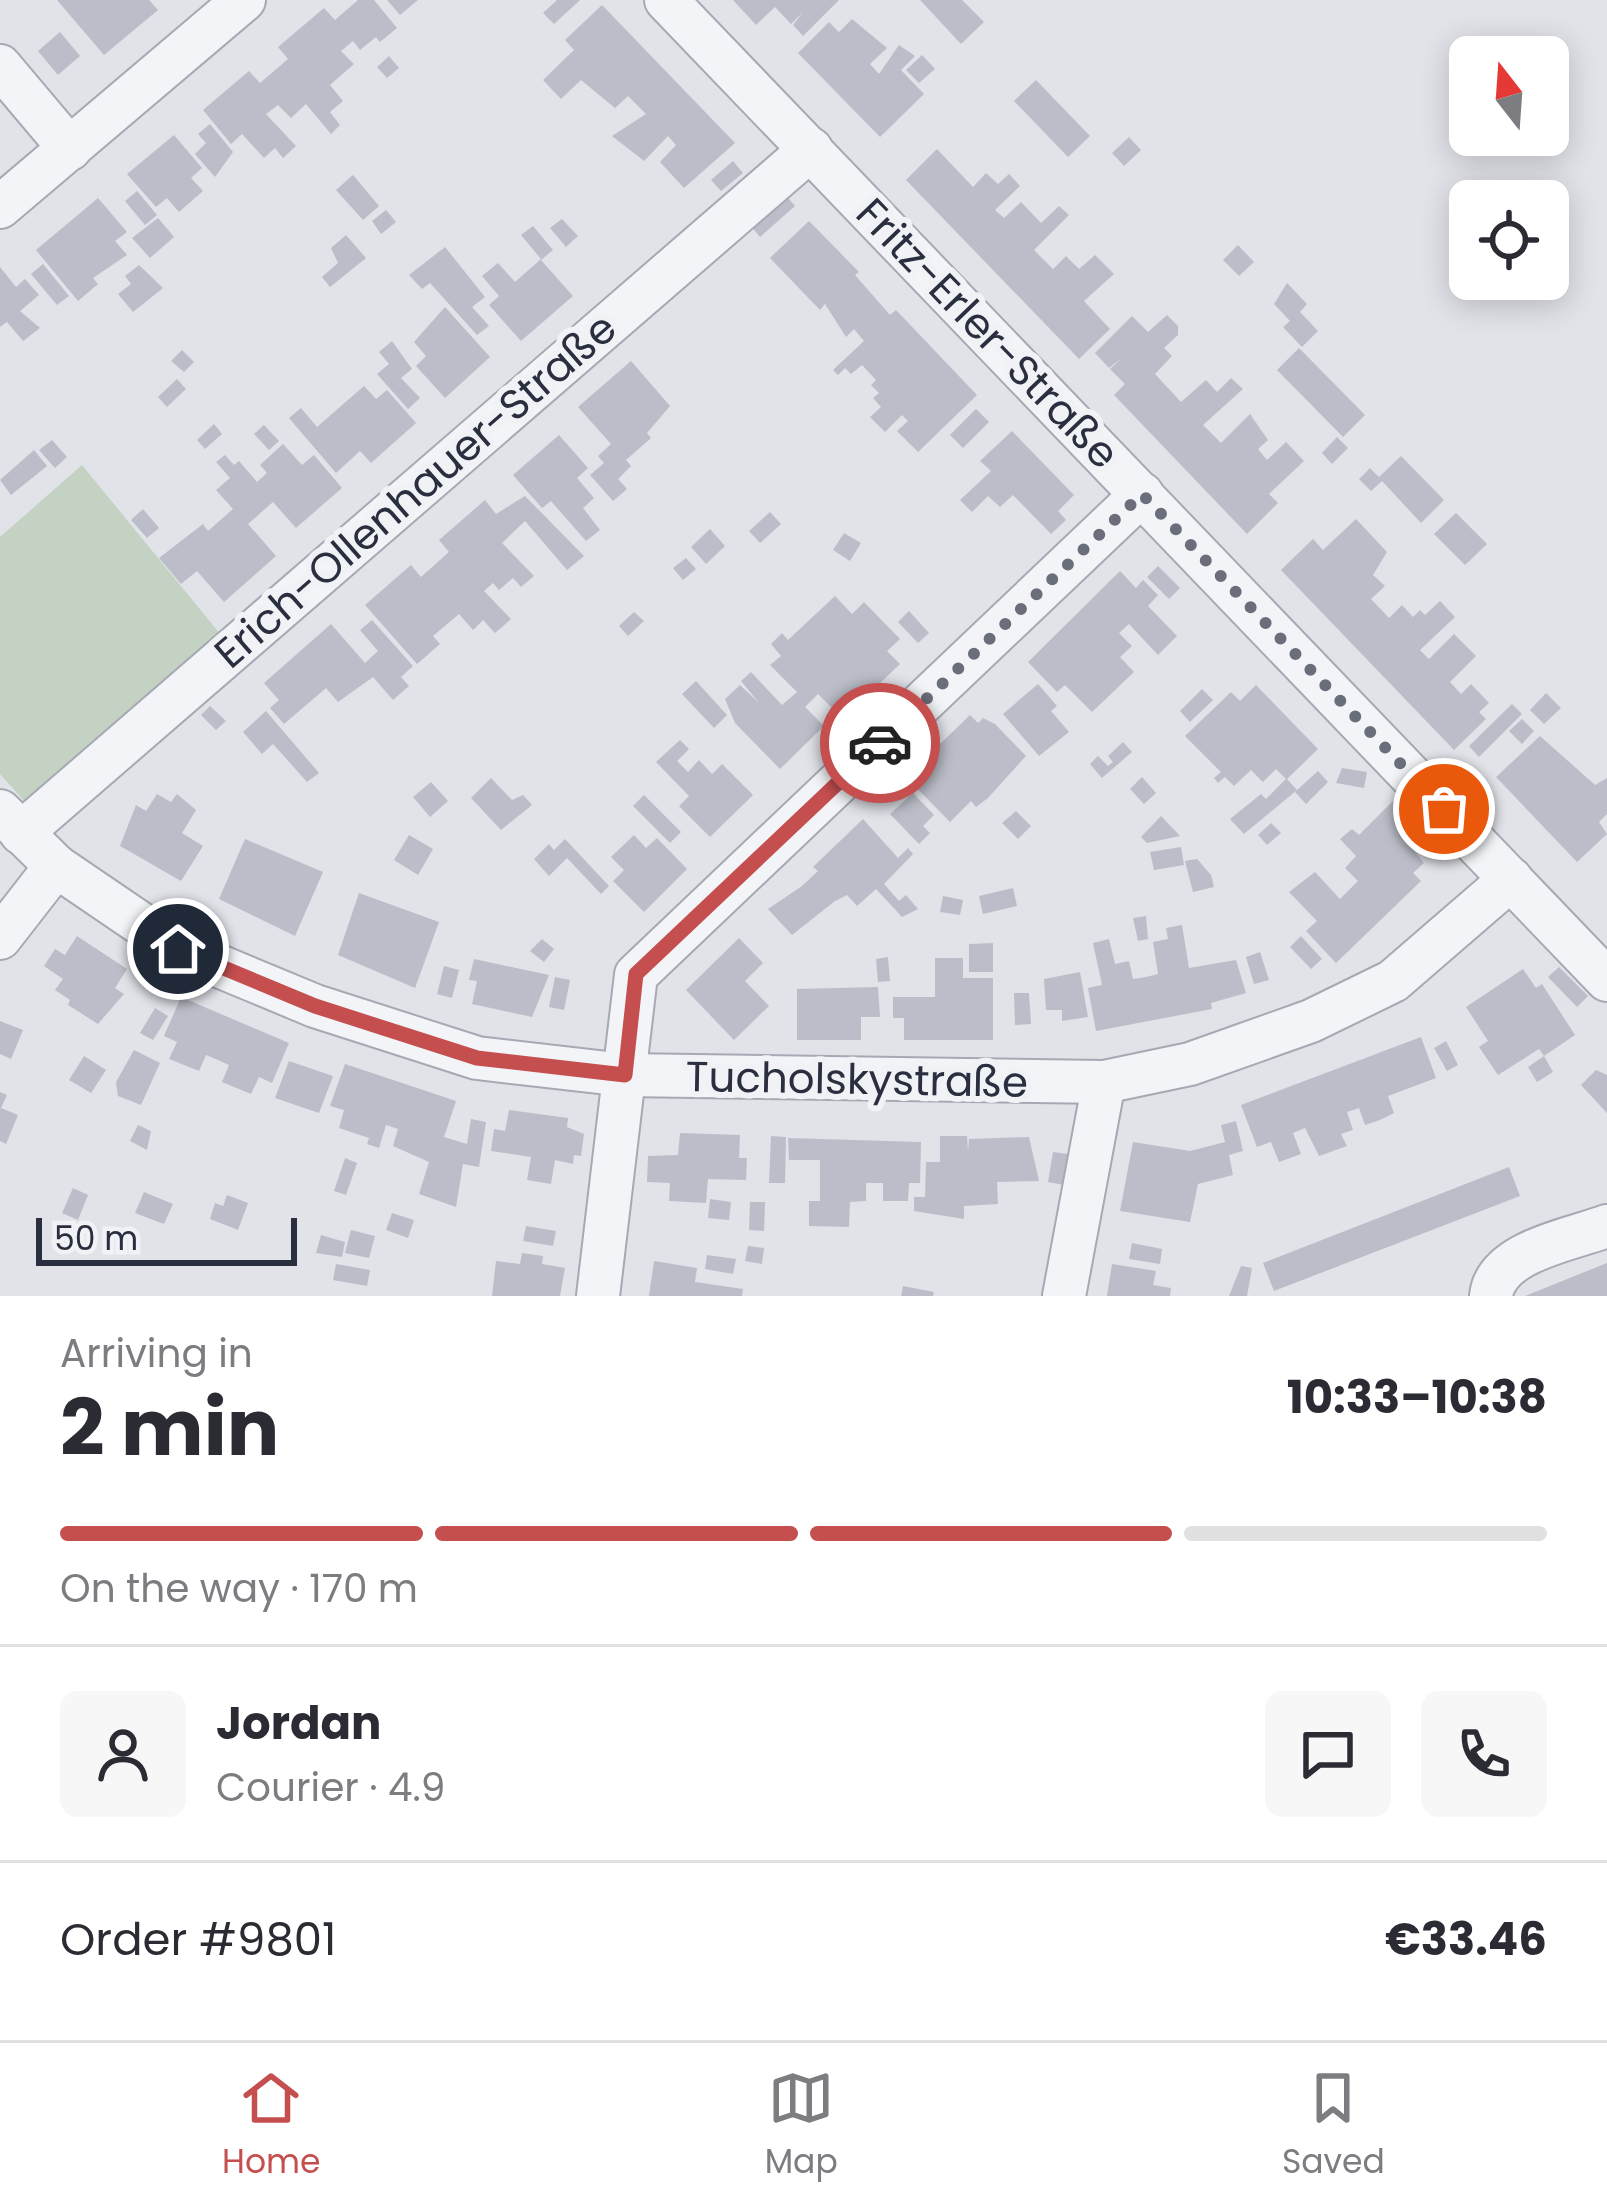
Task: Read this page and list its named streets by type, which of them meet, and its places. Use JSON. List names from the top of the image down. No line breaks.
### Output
{"streets":{"street":["Fritz-Erler-Straße","Erich-Ollenhauer-Straße","Tucholskystraße"]},"crossings":[["Fritz-Erler-Straße","Erich-Ollenhauer-Straße"],["Fritz-Erler-Straße","Tucholskystraße"],["Erich-Ollenhauer-Straße","Tucholskystraße"]],"scale_bar":"50 m","north":"top","page":{"scale":"50 m","heading":["2 min","Arriving in","10:33–10:38"],"panel":["Jordan","Courier · 4.9","Order #9801","€33.46"],"bar":"On the way · 170 m","tabs":["Home","Map","Saved"]}}
